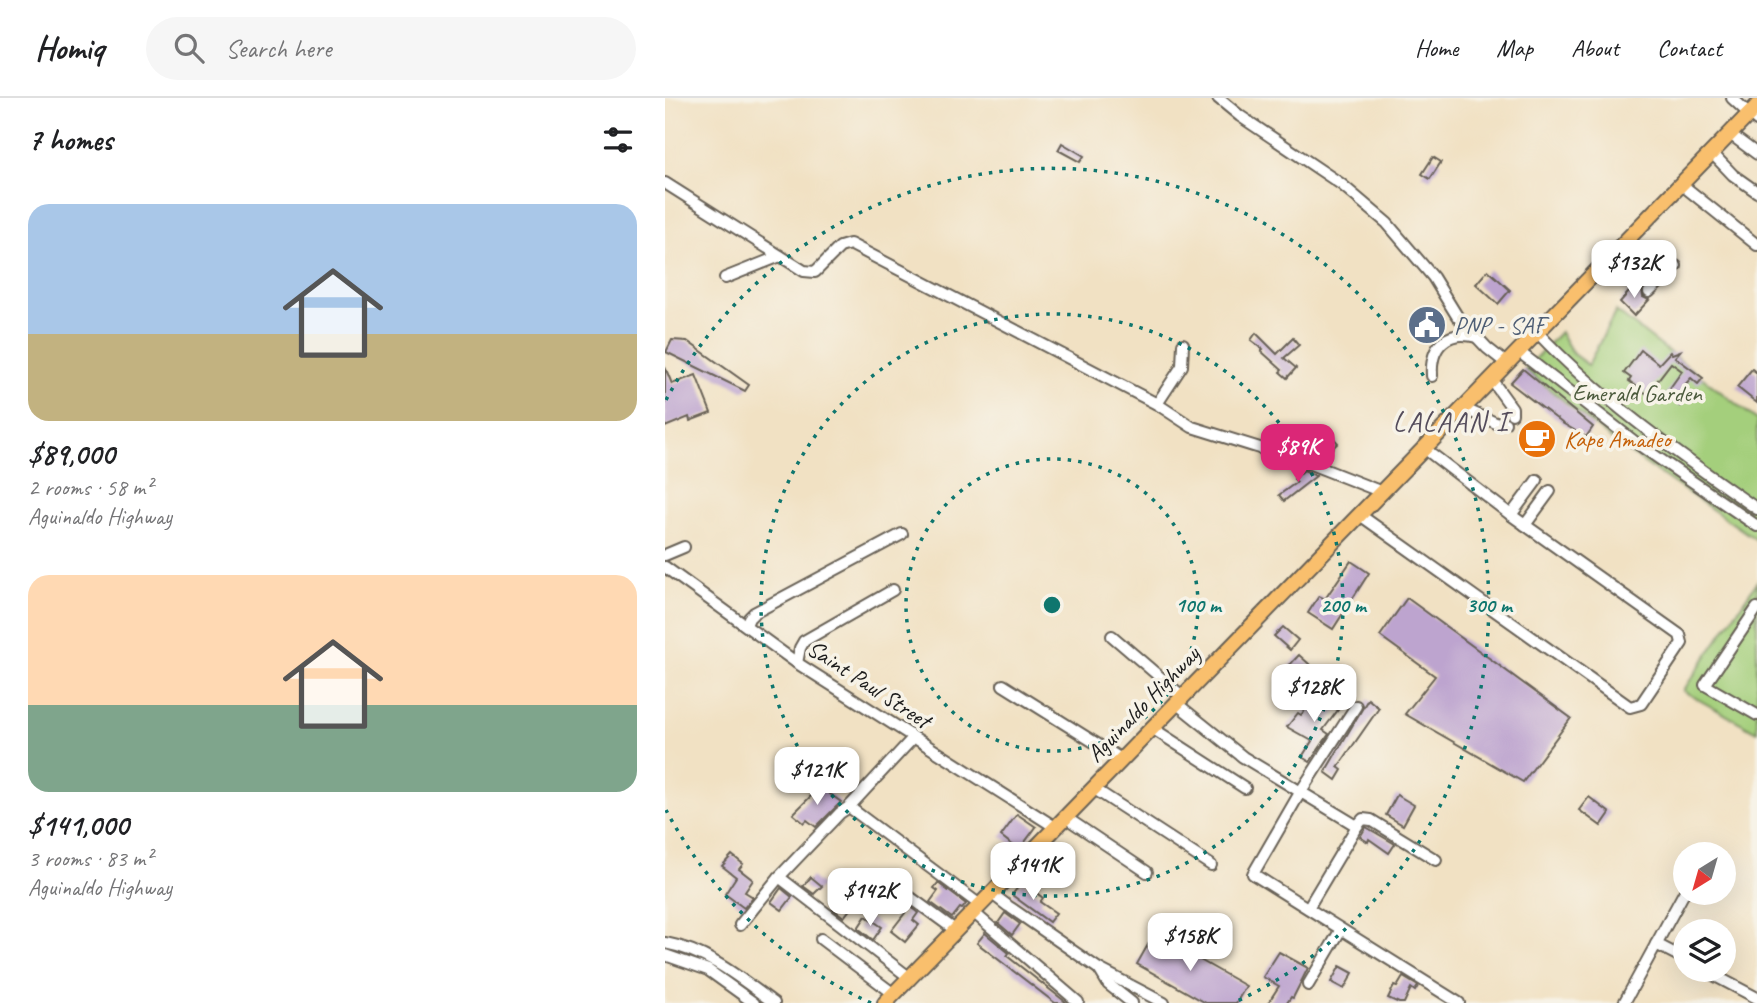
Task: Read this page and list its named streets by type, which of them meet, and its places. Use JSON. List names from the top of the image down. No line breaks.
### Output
{"streets":{"main road":["Aguinaldo Highway"],"street":["Saint Paul Street"]},"crossings":[["Saint Paul Street","Aguinaldo Highway"]],"districts":["LALAAN I"],"parks":["Emerald Garden"],"places":{"public building":["PNP - SAF"],"cafe":["Kape Amadeo"]},"north":"bottom left","page":{"header":"Homiq","search":"Search here","nav":["Home","Map","About","Contact"],"heading":"7 homes","list":[{"name":"$89,000","note":"2 rooms · 58 m² · Aguinaldo Highway"},{"name":"$141,000","note":"3 rooms · 83 m² · Aguinaldo Highway"}],"price":["$132K","$89K","$128K","$121K","$141K","$142K","$158K"]},"rings":["100 m","200 m","300 m"]}
